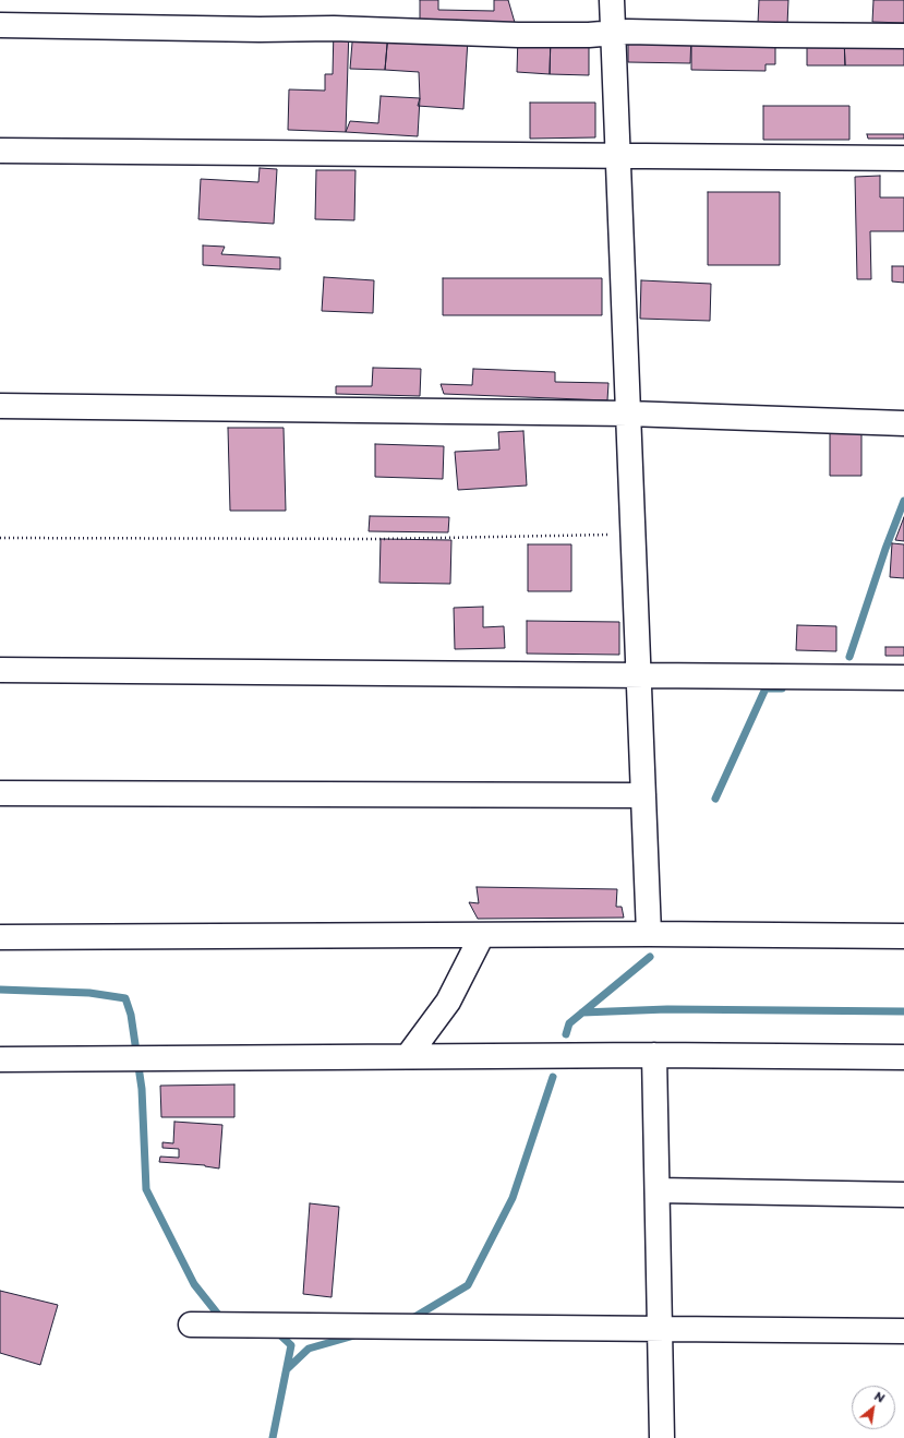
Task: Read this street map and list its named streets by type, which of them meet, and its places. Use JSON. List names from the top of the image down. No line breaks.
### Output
{"north":"top right"}
